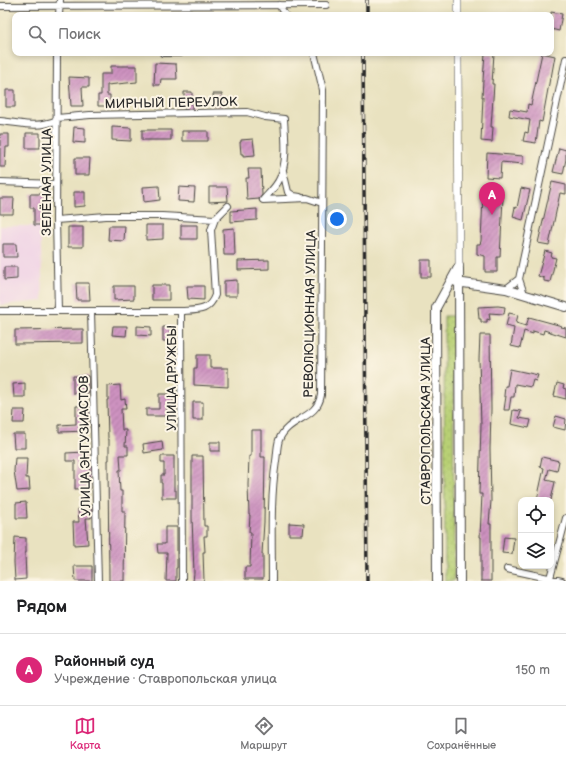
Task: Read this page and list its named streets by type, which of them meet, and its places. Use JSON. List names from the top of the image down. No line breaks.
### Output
{"streets":{"main road":["СТАВРОПОЛЬСКАЯ УЛИЦА"],"street":["МИРНЫЙ ПЕРЕУЛОК","ЗЕЛЁНАЯ УЛИЦА","РЕВОЛЮЦИОННАЯ УЛИЦА","УЛИЦА ДРУЖБЫ","УЛИЦА ЭНТУЗИАСТОВ"]},"crossings":[["МИРНЫЙ ПЕРЕУЛОК","ЗЕЛЁНАЯ УЛИЦА"]],"page":{"search":"Поиск","pins":"A","heading":"Рядом","list":[{"mark":"A","name":"Районный суд","note":"Учреждение · Ставропольская улица","value":"150 m"}],"nav":["Карта","Маршрут","Сохранённые"]}}
